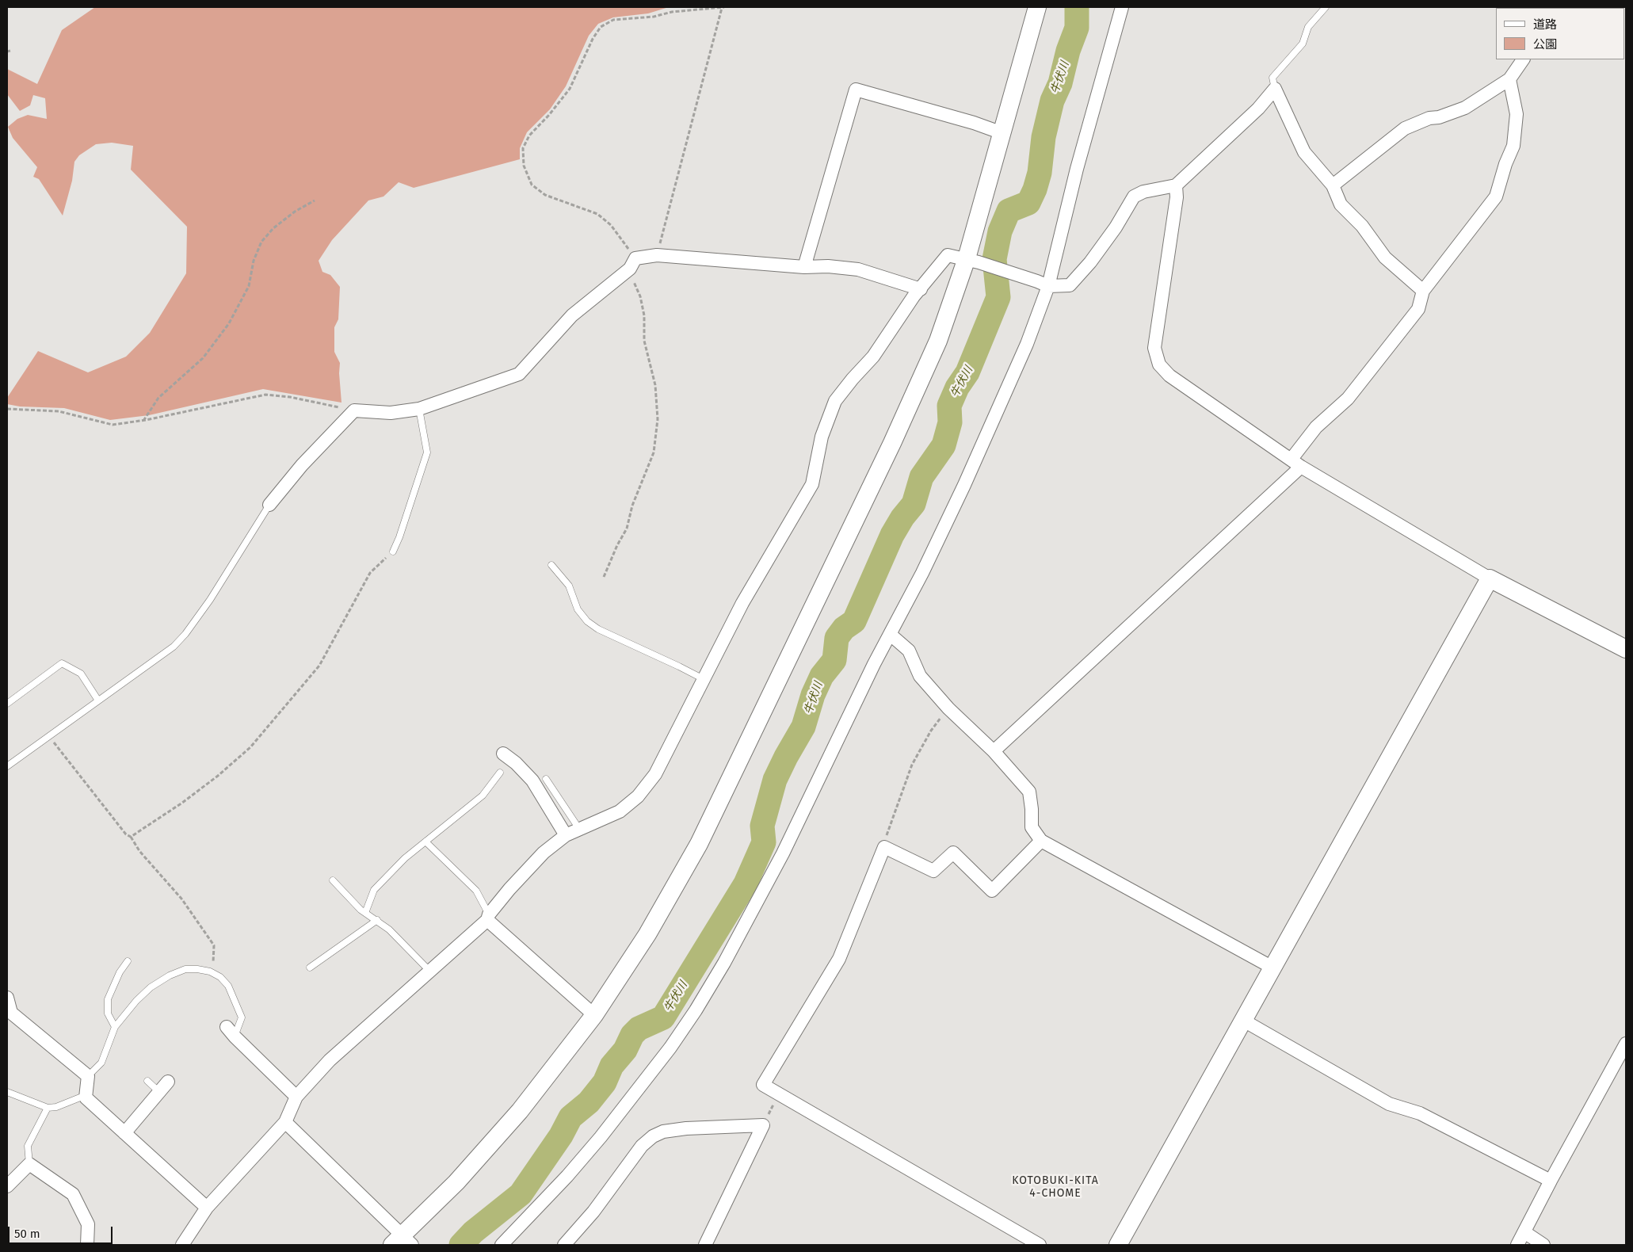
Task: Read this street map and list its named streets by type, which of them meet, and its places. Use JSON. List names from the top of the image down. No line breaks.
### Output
{"districts":["KOTOBUKI-KITA 4-CHOME"],"water":["牛伏川"],"legend":["道路","公園"],"scale_bar":"50 m"}
